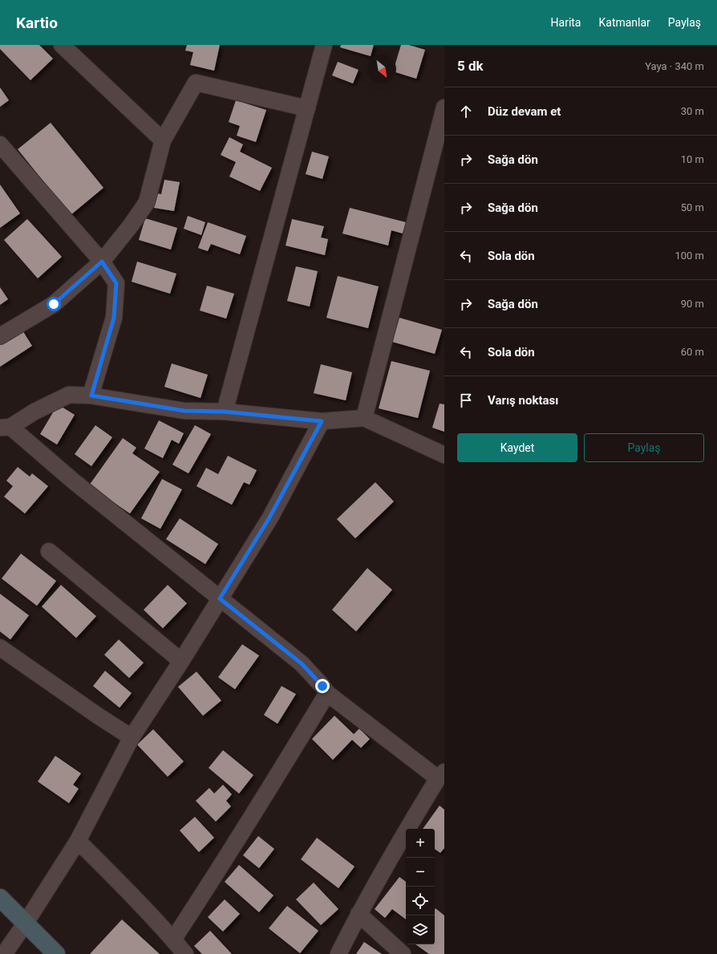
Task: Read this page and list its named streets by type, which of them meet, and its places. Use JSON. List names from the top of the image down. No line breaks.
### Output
{"north":"bottom right","page":{"header":"Kartio","nav":["Harita","Katmanlar","Paylaş"],"heading":["5 dk","Yaya · 340 m"],"list":[["Düz devam et","30 m"],["Sağa dön","10 m"],["Sağa dön","50 m"],["Sola dön","100 m"],["Sağa dön","90 m"],["Sola dön","60 m"],"Varış noktası"],"buttons":["Kaydet","Paylaş"],"map_buttons":["+","−"]}}
